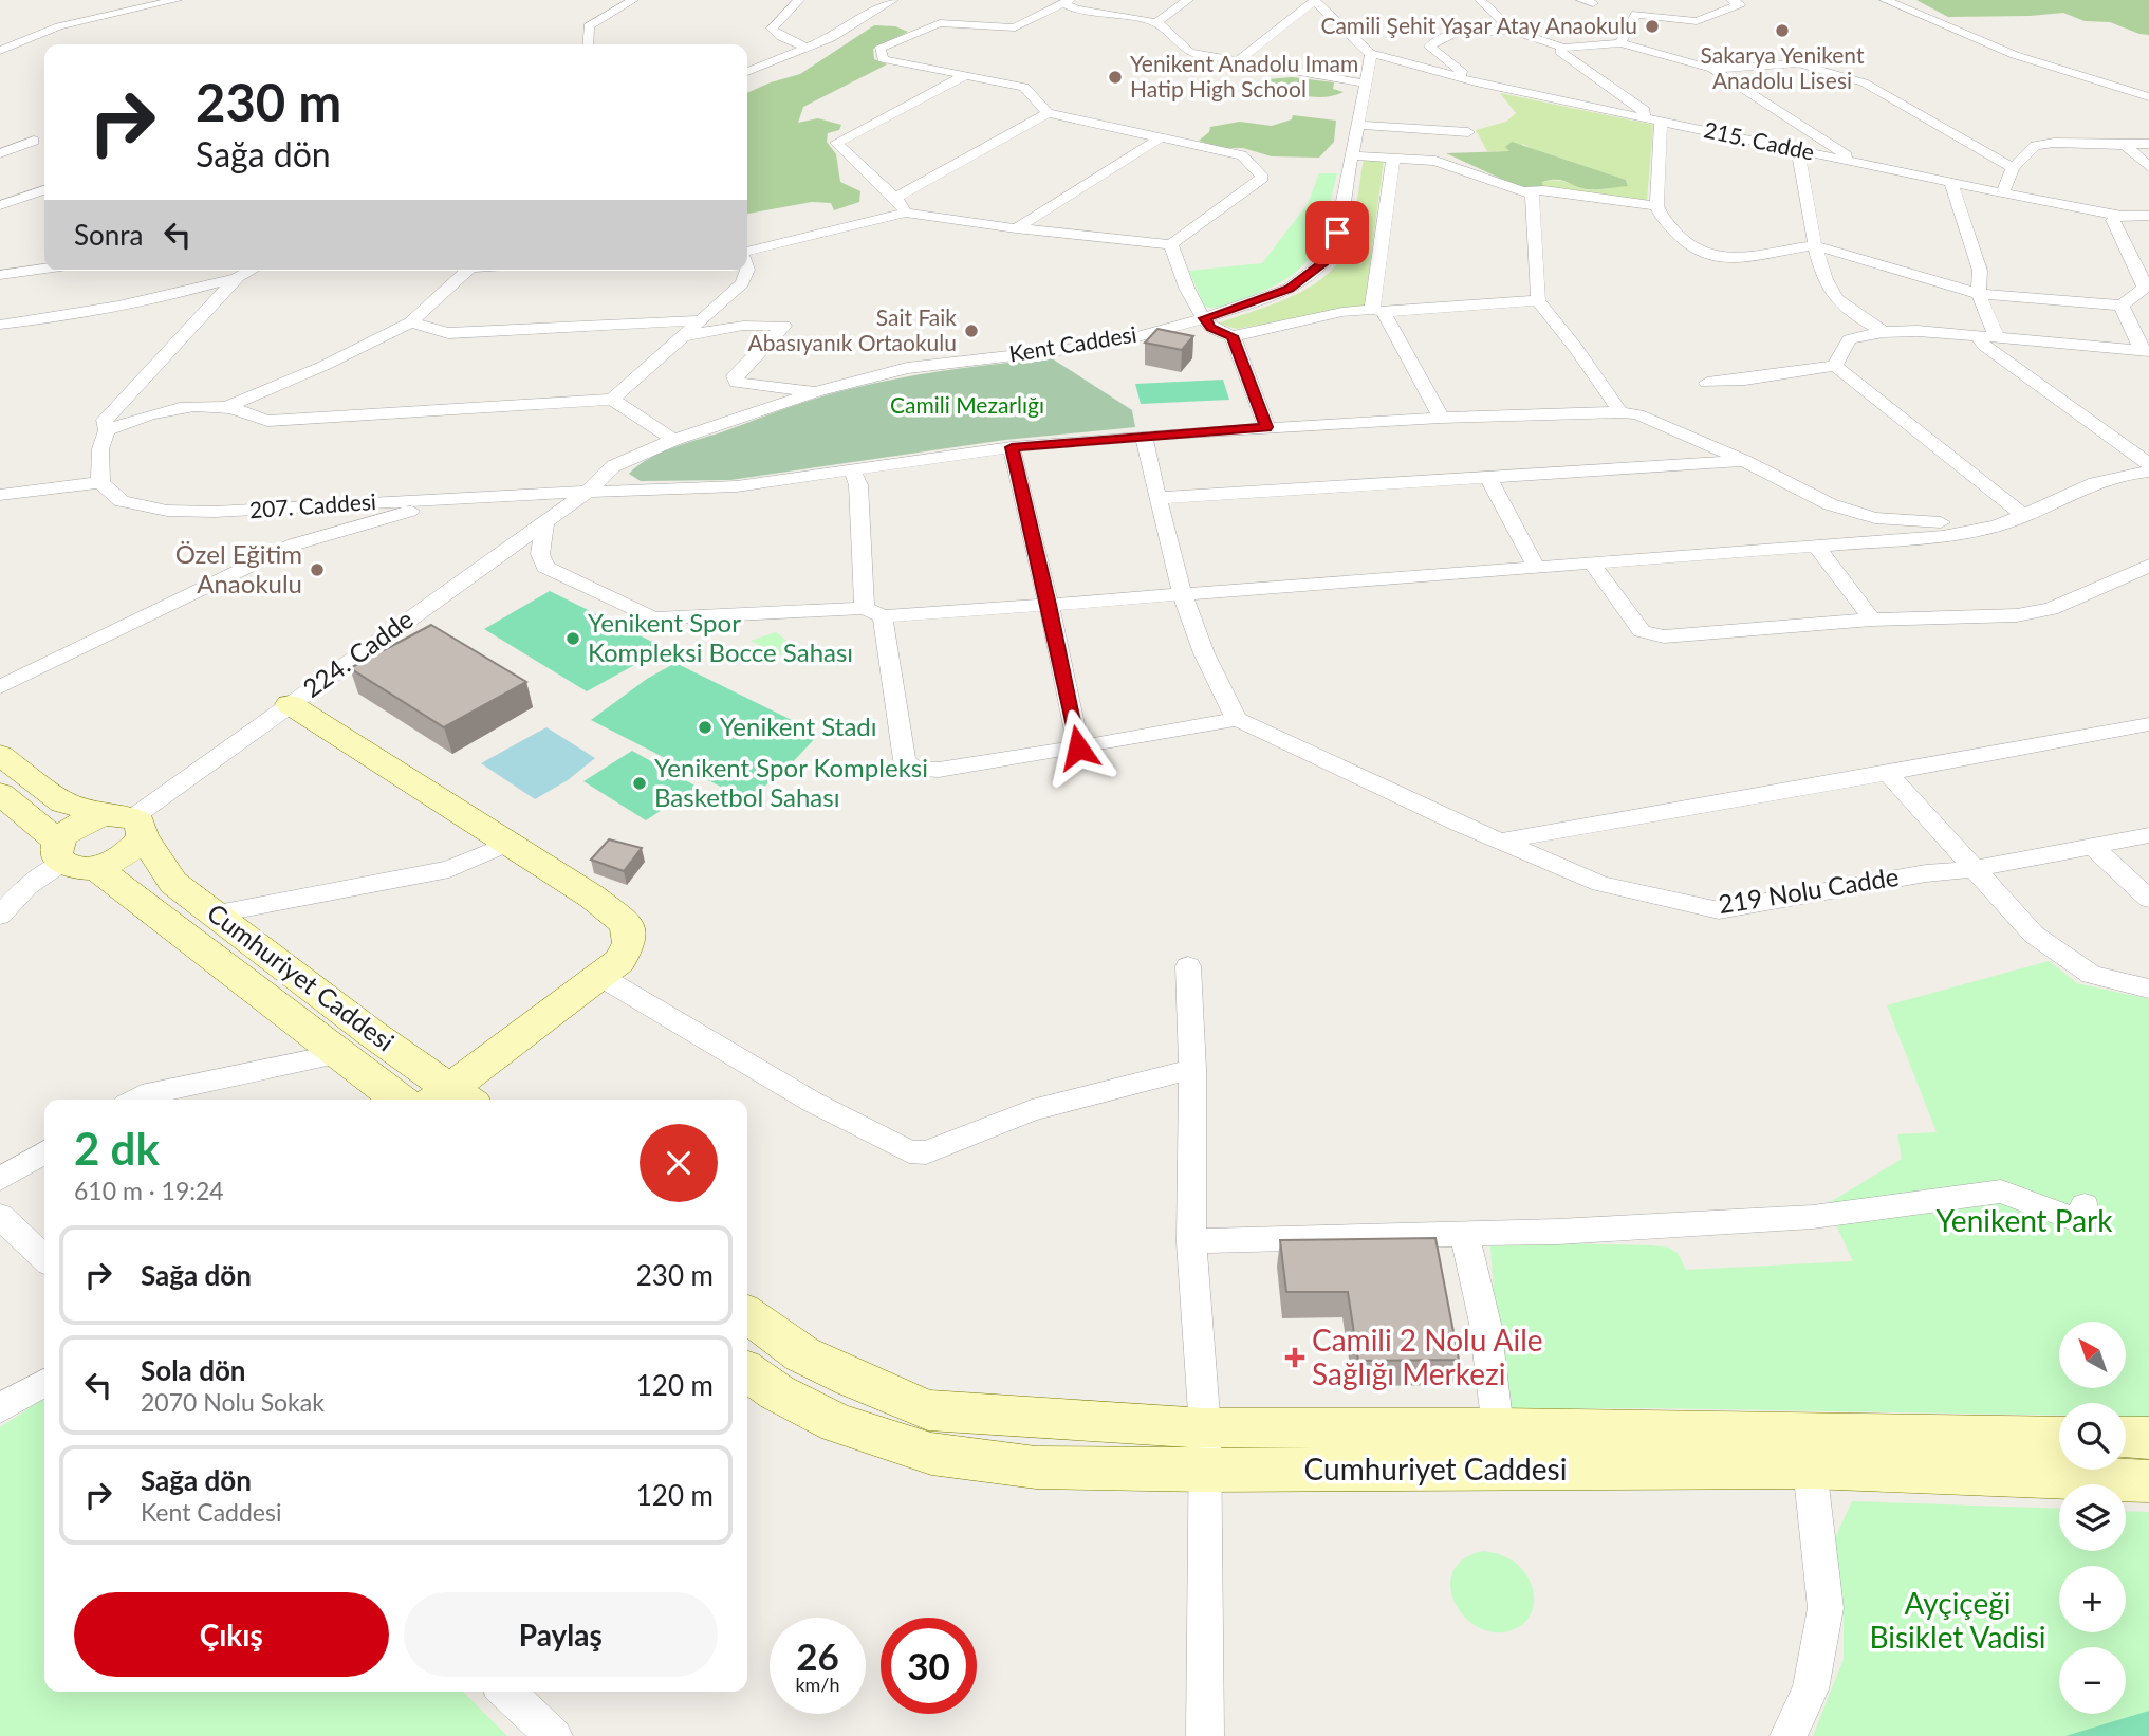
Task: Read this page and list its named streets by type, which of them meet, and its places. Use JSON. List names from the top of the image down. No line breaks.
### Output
{"streets":{"street":["215. Cadde","Kent Caddesi","207. Caddesi","224. Cadde","219 Nolu Cadde","Cumhuriyet Caddesi"]},"crossings":[["215. Cadde","Kent Caddesi"],["Kent Caddesi","207. Caddesi"],["Kent Caddesi","224. Cadde"],["207. Caddesi","224. Cadde"],["224. Cadde","Cumhuriyet Caddesi"]],"parks":["Camili Mezarlığı","Yenikent Park","Ayçiçeği Bisiklet Vadisi"],"places":{"other":["Camili Şehit Yaşar Atay Anaokulu","Sakarya Yenikent Anadolu Lisesi","Yenikent Anadolu Imam Hatip High School","Sait Faik Abasıyanık Ortaokulu","Özel Eğitim Anaokulu","Yenikent Spor Kompleksi Bocce Sahası","Yenikent Stadı","Yenikent Spor Kompleksi Basketbol Sahası"],"health":["Camili 2 Nolu Aile Sağlığı Merkezi"]},"north":"top left","page":{"turn":["230 m","Sağa dön"],"then":"Sonra","heading":["2 dk","610 m · 19:24"],"list":[{"name":"Sağa dön","value":"230 m"},{"name":"Sola dön","note":"2070 Nolu Sokak","value":"120 m"},{"name":"Sağa dön","note":"Kent Caddesi","value":"120 m"}],"map_buttons":["+","−"],"buttons":["Çıkış","Paylaş"],"speed":"26 km/h","limit":"30"}}
